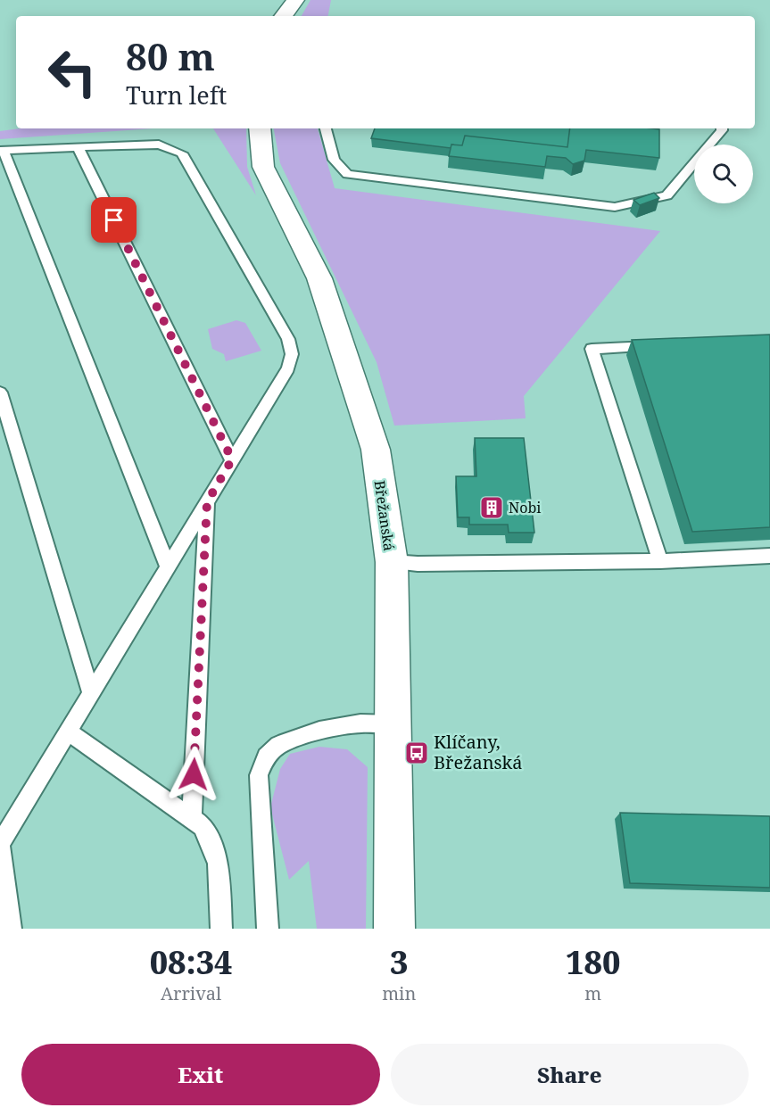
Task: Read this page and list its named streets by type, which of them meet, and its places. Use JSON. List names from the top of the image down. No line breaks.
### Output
{"streets":{"street":["Břežanská"]},"places":{"building":["Nobi"],"bus stop":["Klíčany, Břežanská"]},"page":{"turn":["80 m","Turn left"],"eta":["08:34","Arrival","3","min","180","m"],"buttons":["Exit","Share"]}}
